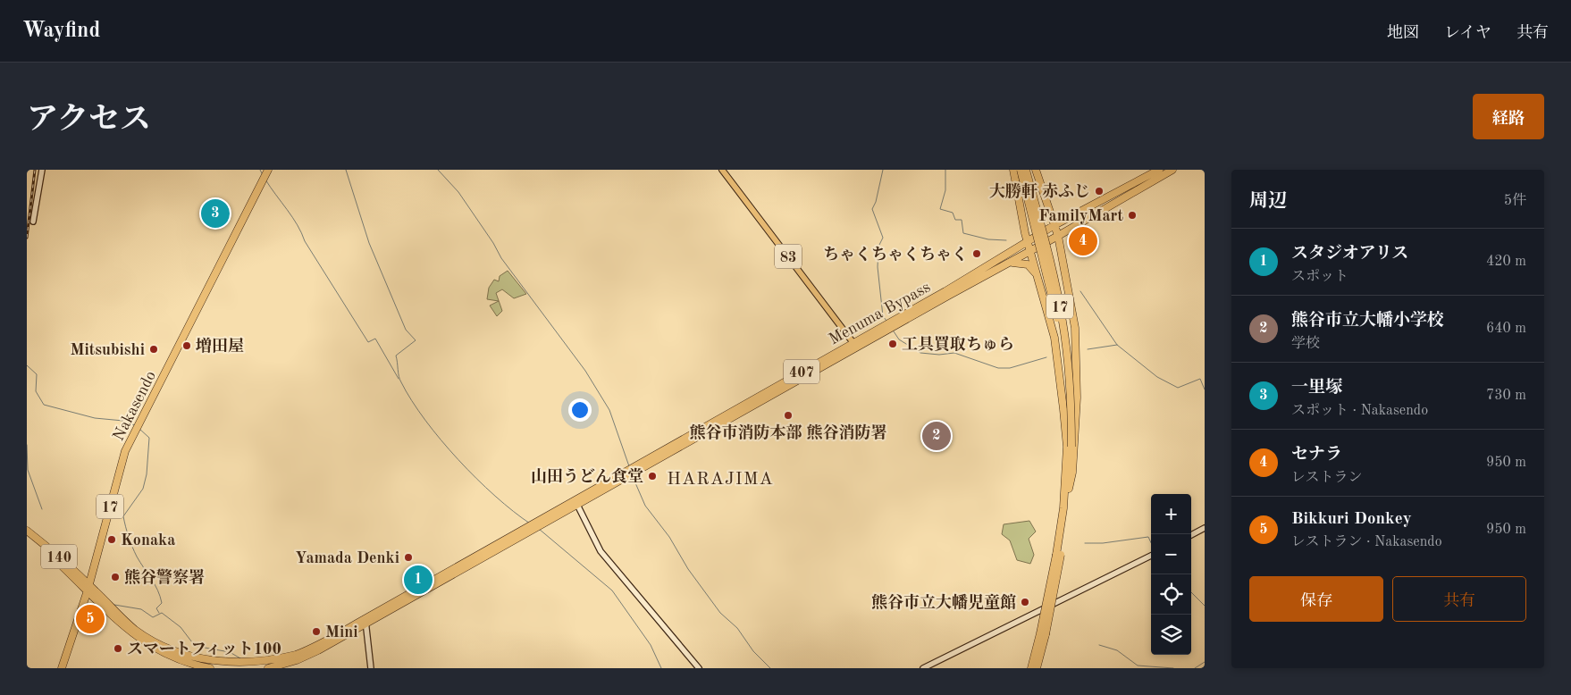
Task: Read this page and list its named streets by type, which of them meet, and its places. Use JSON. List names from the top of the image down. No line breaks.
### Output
{"streets":{"highway":["17","Menuma Bypass","407","Nakasendo","140"],"main road":["83"]},"crossings":[["83","Menuma Bypass"],["17","Menuma Bypass"],["17","407"],["Menuma Bypass","407"],["407","Nakasendo"],["407","140"],["Nakasendo","140"]],"districts":["HARAJIMA"],"places":["大勝軒 赤ふじ","FamilyMart","ちゃくちゃくちゃく","工具買取ちゅら","増田屋","Mitsubishi","熊谷市消防本部 熊谷消防署","山田うどん食堂","Konaka","Yamada Denki","熊谷警察署","熊谷市立大幡児童館","Mini","スマートフィット100"],"page":{"header":"Wayfind","nav":["地図","レイヤ","共有"],"title":"アクセス","buttons":["経路",["保存","共有"]],"heading":["周辺","5件"],"pins":["3","4","2","1","5"],"list":[{"mark":"1","name":"スタジオアリス","note":"スポット","value":"420 m"},{"mark":"2","name":"熊谷市立大幡小学校","note":"学校","value":"640 m"},{"mark":"3","name":"一里塚","note":"スポット · Nakasendo","value":"730 m"},{"mark":"4","name":"セナラ","note":"レストラン","value":"950 m"},{"mark":"5","name":"Bikkuri Donkey","note":"レストラン · Nakasendo","value":"950 m"}],"map_buttons":["+","−"]}}
